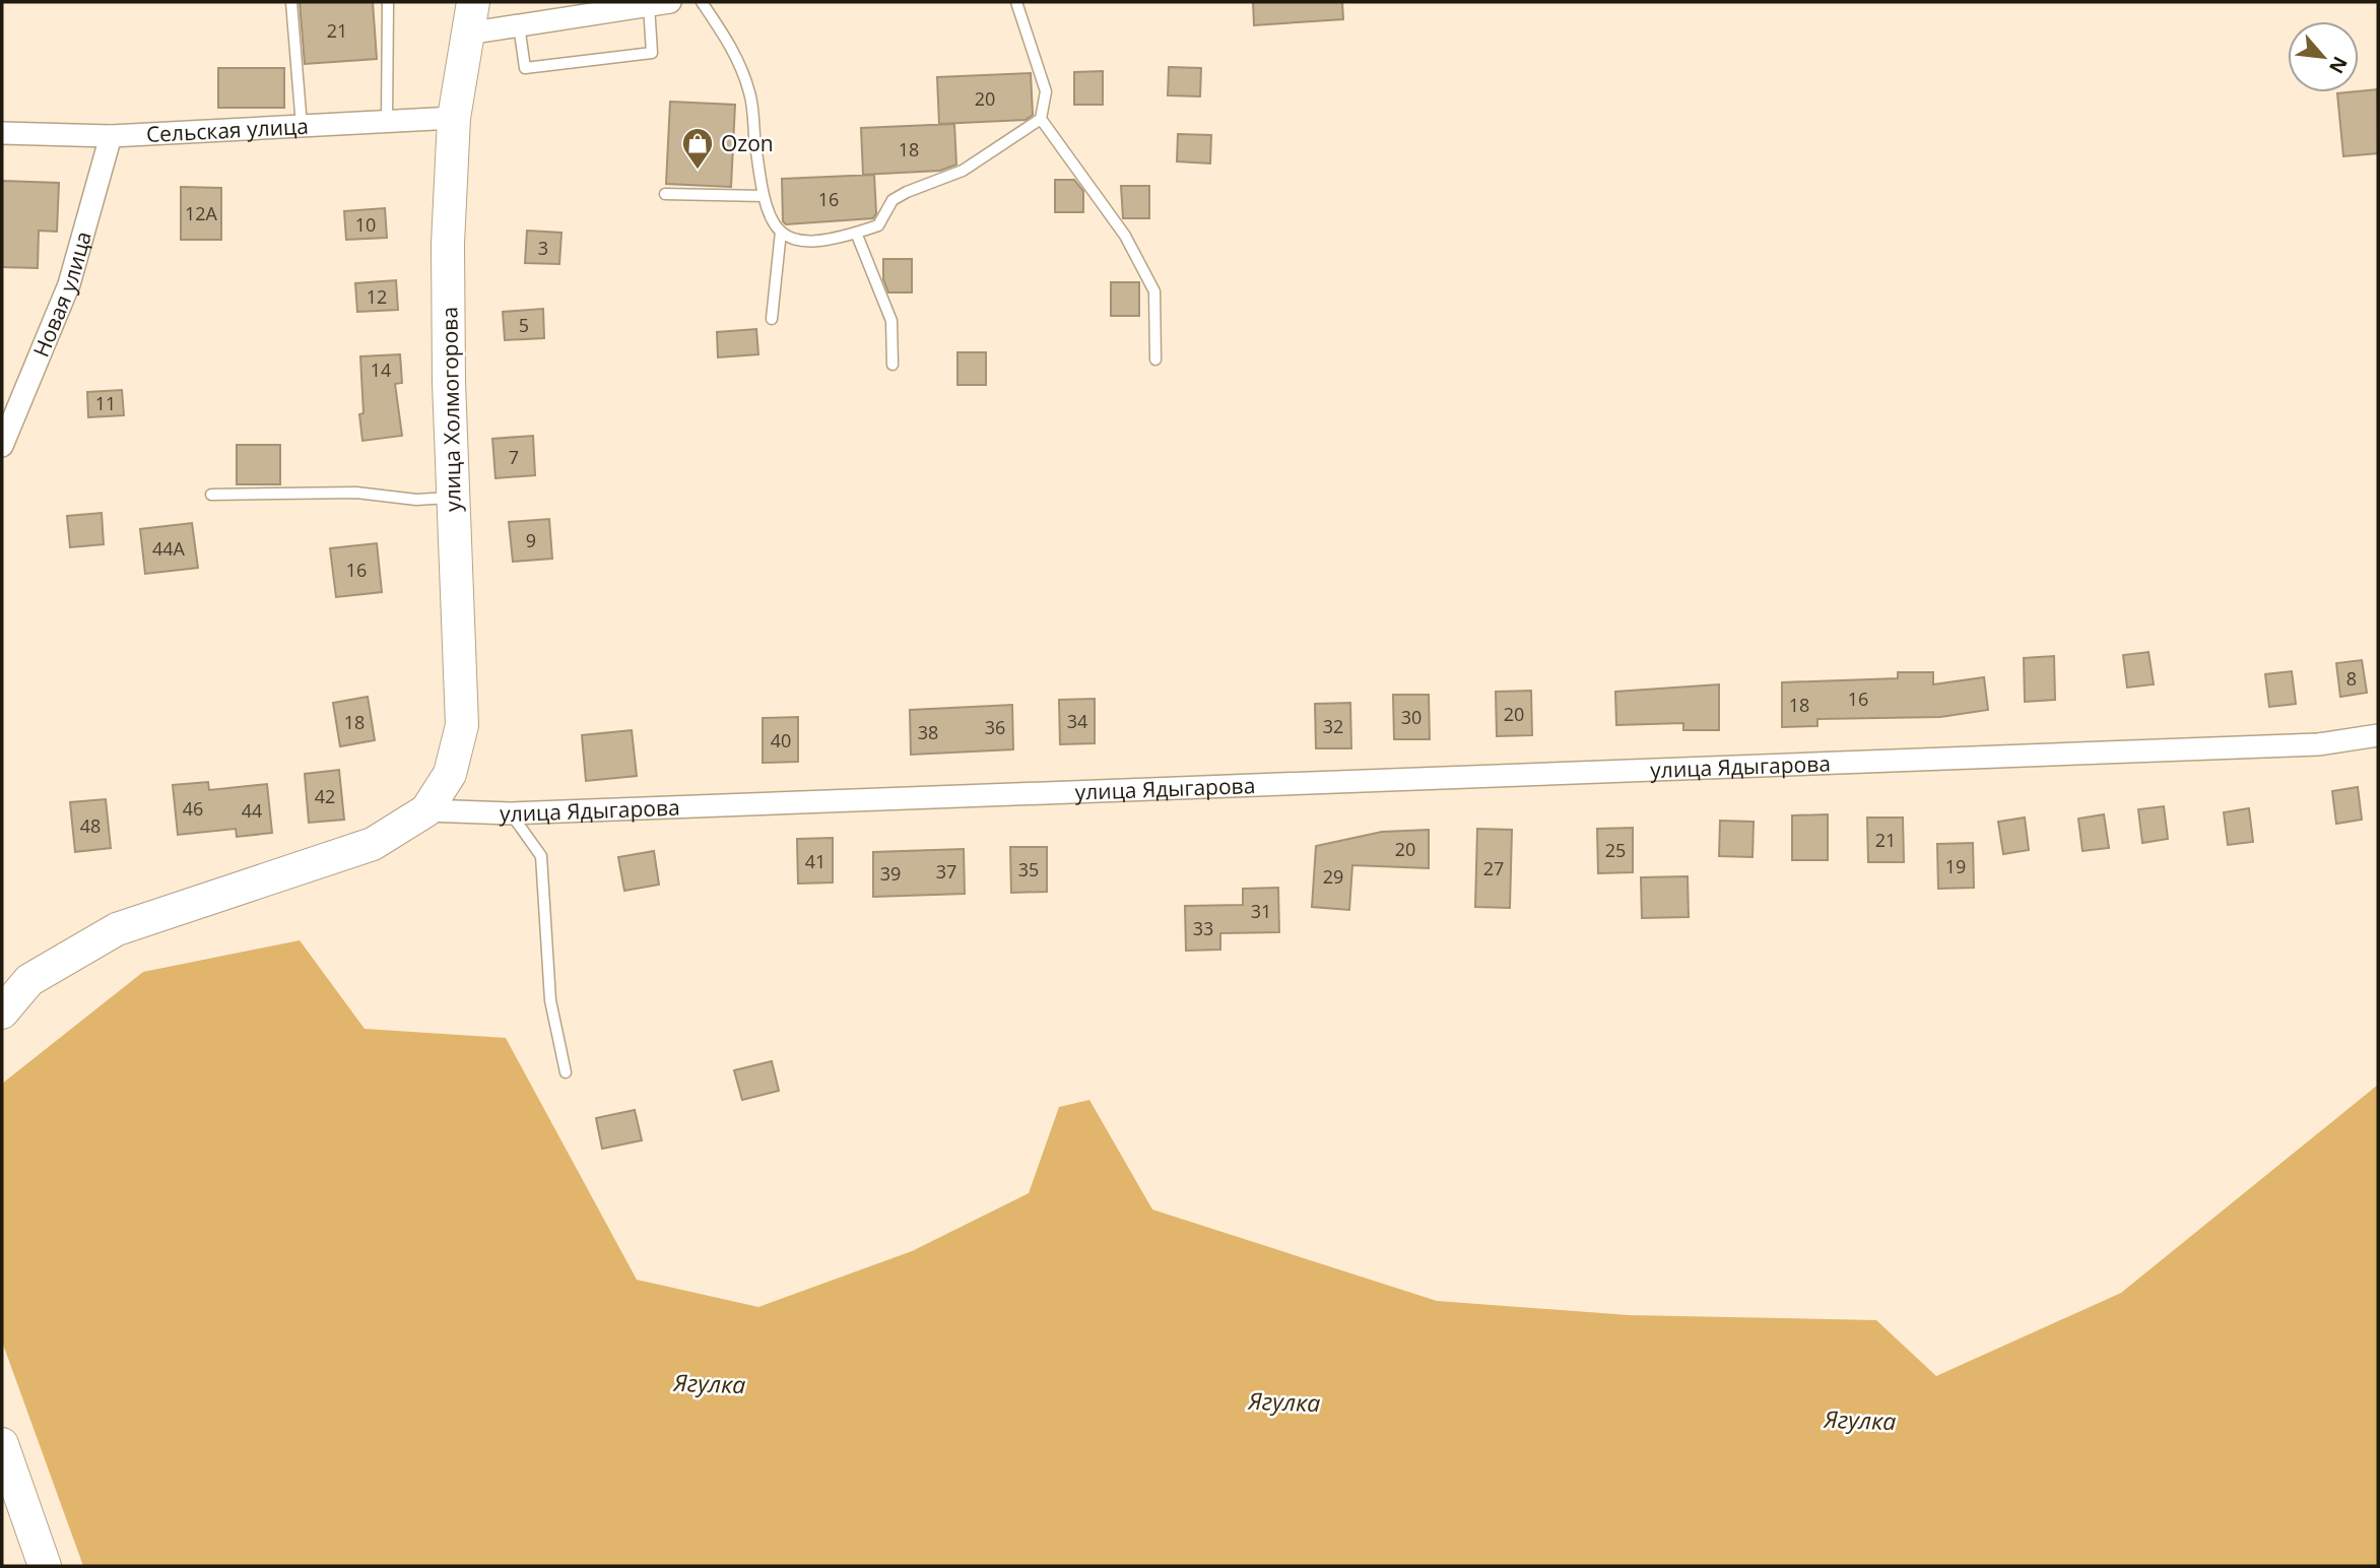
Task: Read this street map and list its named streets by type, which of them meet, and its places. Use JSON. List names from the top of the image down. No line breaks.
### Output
{"streets":{"street":["Сельская улица","Новая улица","улица Холмогорова","улица Ядыгарова"]},"crossings":[["Сельская улица","Новая улица"],["Сельская улица","улица Холмогорова"],["улица Холмогорова","улица Ядыгарова"]],"water":["Ягулка"],"places":{"shop":["Ozon"]},"house_numbers":["21","20","18","16","12А","10","3","12","5","14","11","7","9","44А","16","8","16","18","20","30","34","18","32","36","38","40","42","46","44","48","21","20","25","41","19","27","35","37","39","29","31","33"],"north":"bottom right"}
